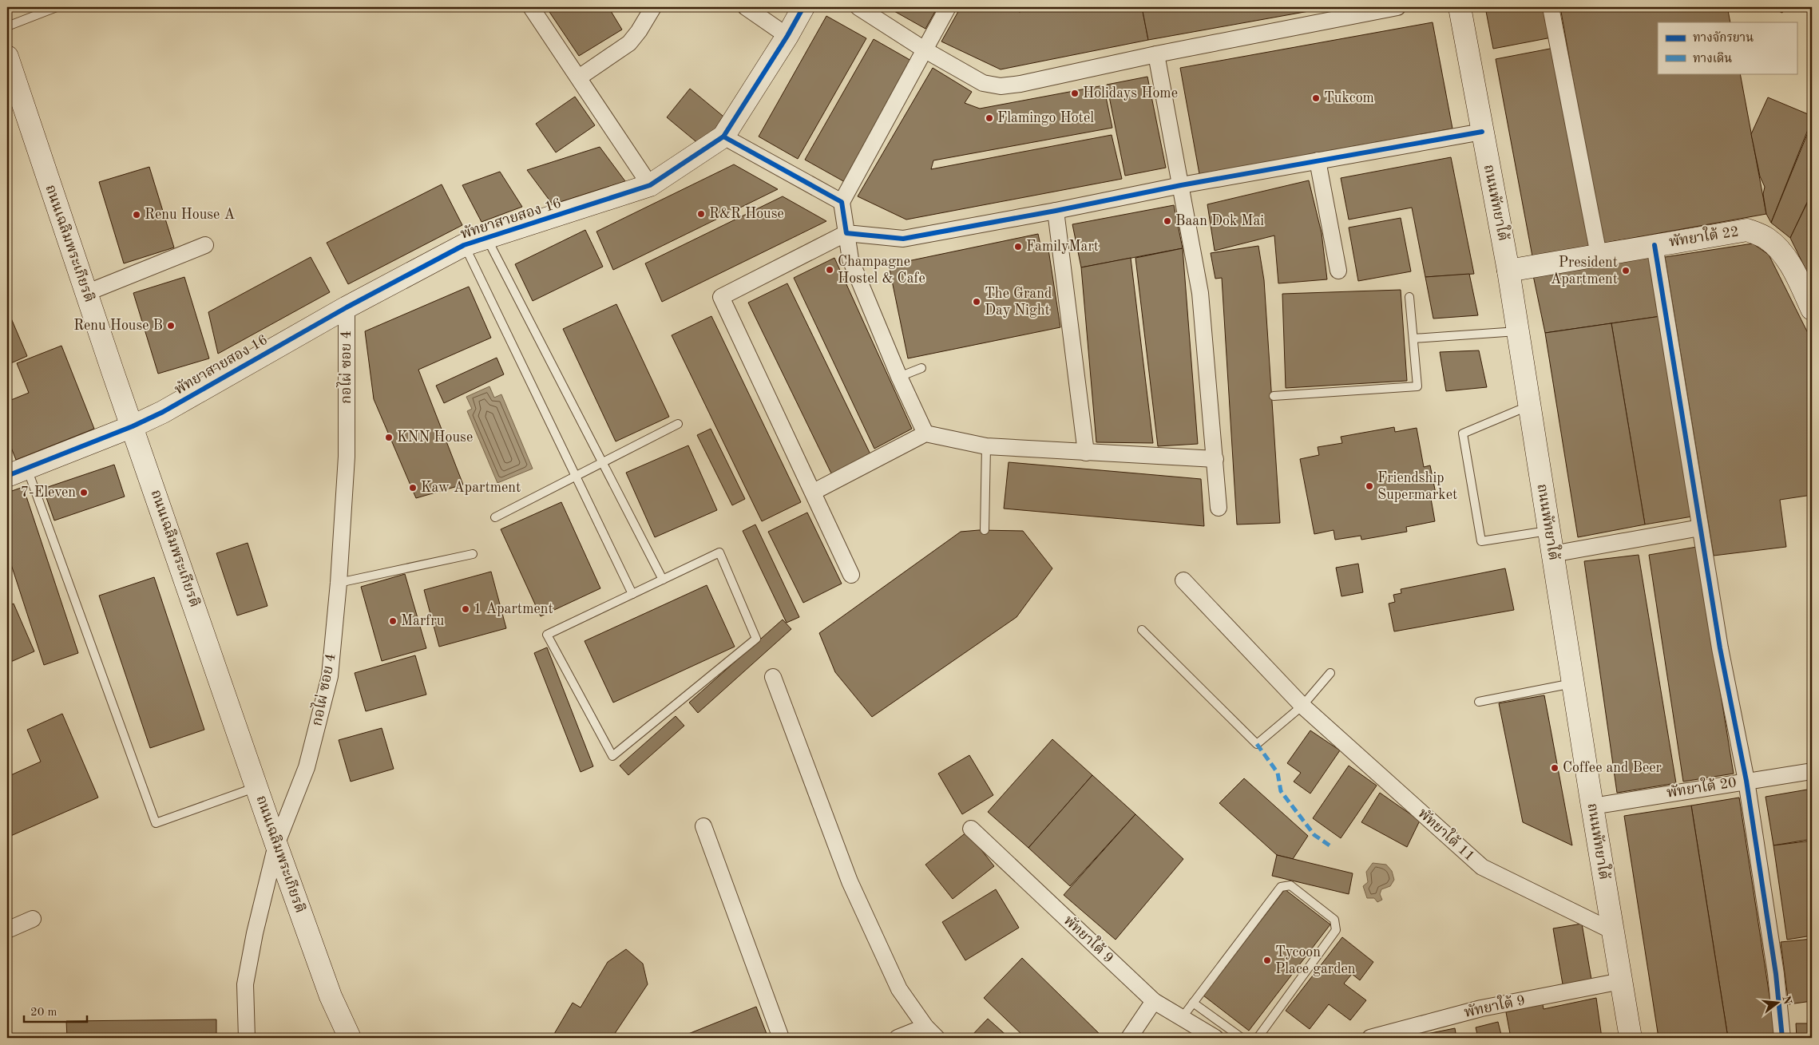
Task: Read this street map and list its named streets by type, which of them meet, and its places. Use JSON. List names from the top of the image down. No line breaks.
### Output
{"streets":{"main road":["ถนนพัทยาใต้","พัทยาสายสอง 16","พัทยาใต้ 22","ถนนเฉลิมพระเกียรติ"],"street":["กอไผ่ ซอย 4","พัทยาใต้ 20","พัทยาใต้ 11","พัทยาใต้ 9"]},"crossings":[["ถนนพัทยาใต้","พัทยาใต้ 22"],["ถนนพัทยาใต้","พัทยาใต้ 20"],["ถนนพัทยาใต้","พัทยาใต้ 11"],["ถนนพัทยาใต้","พัทยาใต้ 9"],["พัทยาสายสอง 16","ถนนเฉลิมพระเกียรติ"],["พัทยาสายสอง 16","กอไผ่ ซอย 4"],["ถนนเฉลิมพระเกียรติ","กอไผ่ ซอย 4"]],"places":["Holidays Home","Tukcom","Flamingo Hotel","R&R House","Renu House A","Baan Dok Mai","FamilyMart","Champagne Hostel & Cafe","President Apartment","The Grand Day Night","Renu House B","KNN House","Friendship Supermarket","Kaw Apartment","7-Eleven","1 Apartment","Marfru","Coffee and Beer","Tycoon Place garden"],"legend":["ทางจักรยาน","ทางเดิน"],"scale_bar":"20 m","north":"right"}
